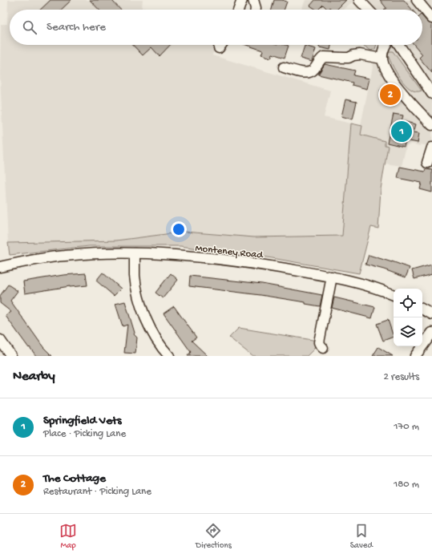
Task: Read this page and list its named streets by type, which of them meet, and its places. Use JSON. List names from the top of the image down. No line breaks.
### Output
{"streets":{"street":["Monteney Road"]},"page":{"search":"Search here","pins":["2","1"],"heading":["Nearby","2 results"],"list":[{"mark":"1","name":"Springfield Vets","note":"Place · Picking Lane","value":"170 m"},{"mark":"2","name":"The Cottage","note":"Restaurant · Picking Lane","value":"180 m"}],"nav":["Map","Directions","Saved"]}}
